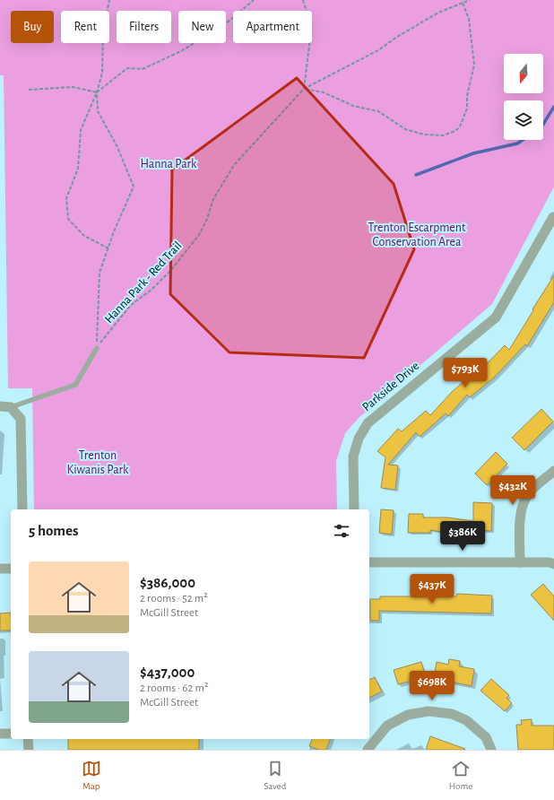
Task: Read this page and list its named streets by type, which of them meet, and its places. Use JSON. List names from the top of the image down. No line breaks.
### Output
{"streets":{"street":["Parkside Drive"],"path":["Hanna Park - Red Trail"]},"parks":["Hanna Park","Trenton Escarpment Conservation Area","Trenton Kiwanis Park"],"north":"bottom","page":{"chip":["Buy","Rent","Filters","New","Apartment"],"price":["$793K","$432K","$386K","$437K","$698K"],"heading":"5 homes","list":[{"name":"$386,000","note":"2 rooms · 52 m² · McGill Street"},{"name":"$437,000","note":"2 rooms · 62 m² · McGill Street"}],"tabs":["Map","Saved","Home"]}}
